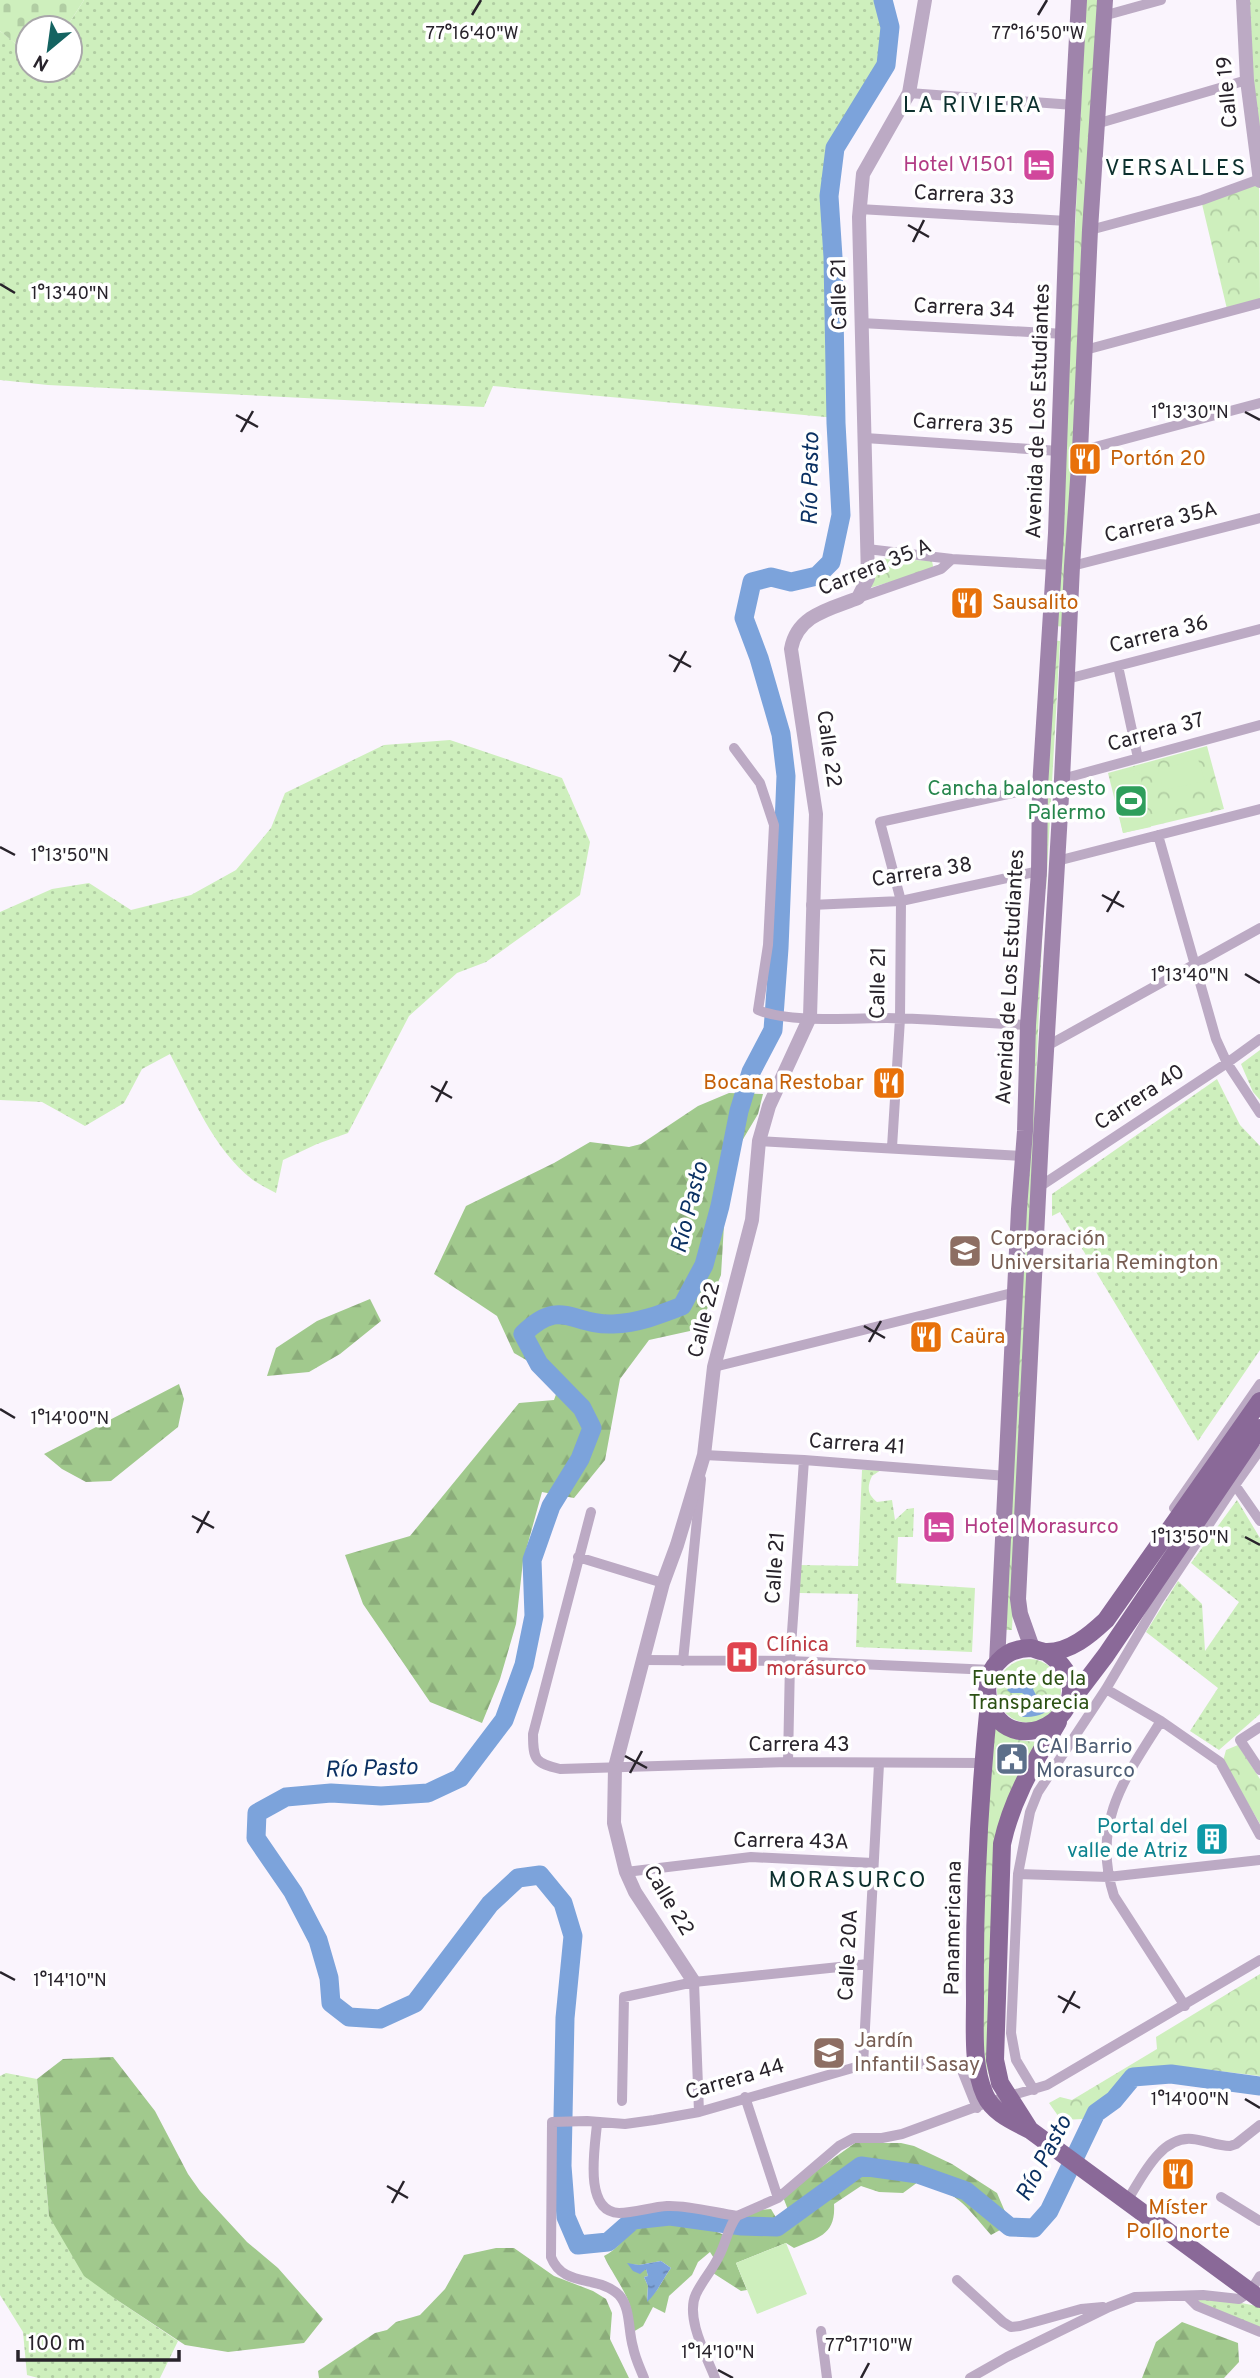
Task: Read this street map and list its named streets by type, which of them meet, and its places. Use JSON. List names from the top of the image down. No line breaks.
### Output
{"streets":{"main road":["Avenida de Los Estudiantes","Panamericana"],"street":["Calle 19","Carrera 33","Calle 21","Carrera 34","Carrera 35","Carrera 35A","Carrera 35 A","Carrera 36","Carrera 37","Calle 22","Carrera 38","Carrera 40","Carrera 41","Carrera 43","Carrera 43A","Calle 20A","Carrera 44"]},"crossings":[["Carrera 33","Calle 21"],["Carrera 33","Avenida de Los Estudiantes"],["Calle 21","Carrera 34"],["Calle 21","Avenida de Los Estudiantes"],["Calle 21","Carrera 35"],["Calle 21","Carrera 35 A"],["Calle 21","Carrera 38"],["Calle 21","Carrera 41"],["Calle 21","Carrera 43"],["Carrera 34","Avenida de Los Estudiantes"],["Avenida de Los Estudiantes","Carrera 35"],["Avenida de Los Estudiantes","Carrera 35A"],["Avenida de Los Estudiantes","Carrera 35 A"],["Avenida de Los Estudiantes","Carrera 36"],["Avenida de Los Estudiantes","Carrera 37"],["Avenida de Los Estudiantes","Carrera 38"],["Avenida de Los Estudiantes","Carrera 40"],["Avenida de Los Estudiantes","Carrera 41"],["Avenida de Los Estudiantes","Panamericana"],["Carrera 35 A","Calle 22"],["Calle 22","Carrera 38"],["Calle 22","Carrera 41"],["Calle 22","Carrera 43"],["Calle 22","Carrera 43A"],["Carrera 43","Panamericana"],["Carrera 43","Calle 20A"],["Carrera 43A","Calle 20A"],["Panamericana","Carrera 44"],["Calle 20A","Carrera 44"]],"districts":["LA RIVIERA","VERSALLES","MORASURCO"],"water":["Río Pasto"],"parks":["Fuente de la Transparecia"],"places":{"hotel":["Hotel V1501","Hotel Morasurco"],"restaurant":["Portón 20","Sausalito","Bocana Restobar","Caüra","Míster Pollo norte"],"sports":["Cancha baloncesto Palermo"],"school or university":["Corporación Universitaria Remington","Jardín Infantil Sasay"],"hospital":["Clínica morásurco"],"public building":["CAI Barrio Morasurco"],"building":["Portal del valle de Atriz"]},"scale_bar":"100 m","north":"bottom left","coordinates":["77°16'40\"W","77°16'50\"W","1°13'40\"N","1°13'30\"N","1°13'50\"N","1°14'00\"N","1°14'10\"N","77°17'10\"W"]}
